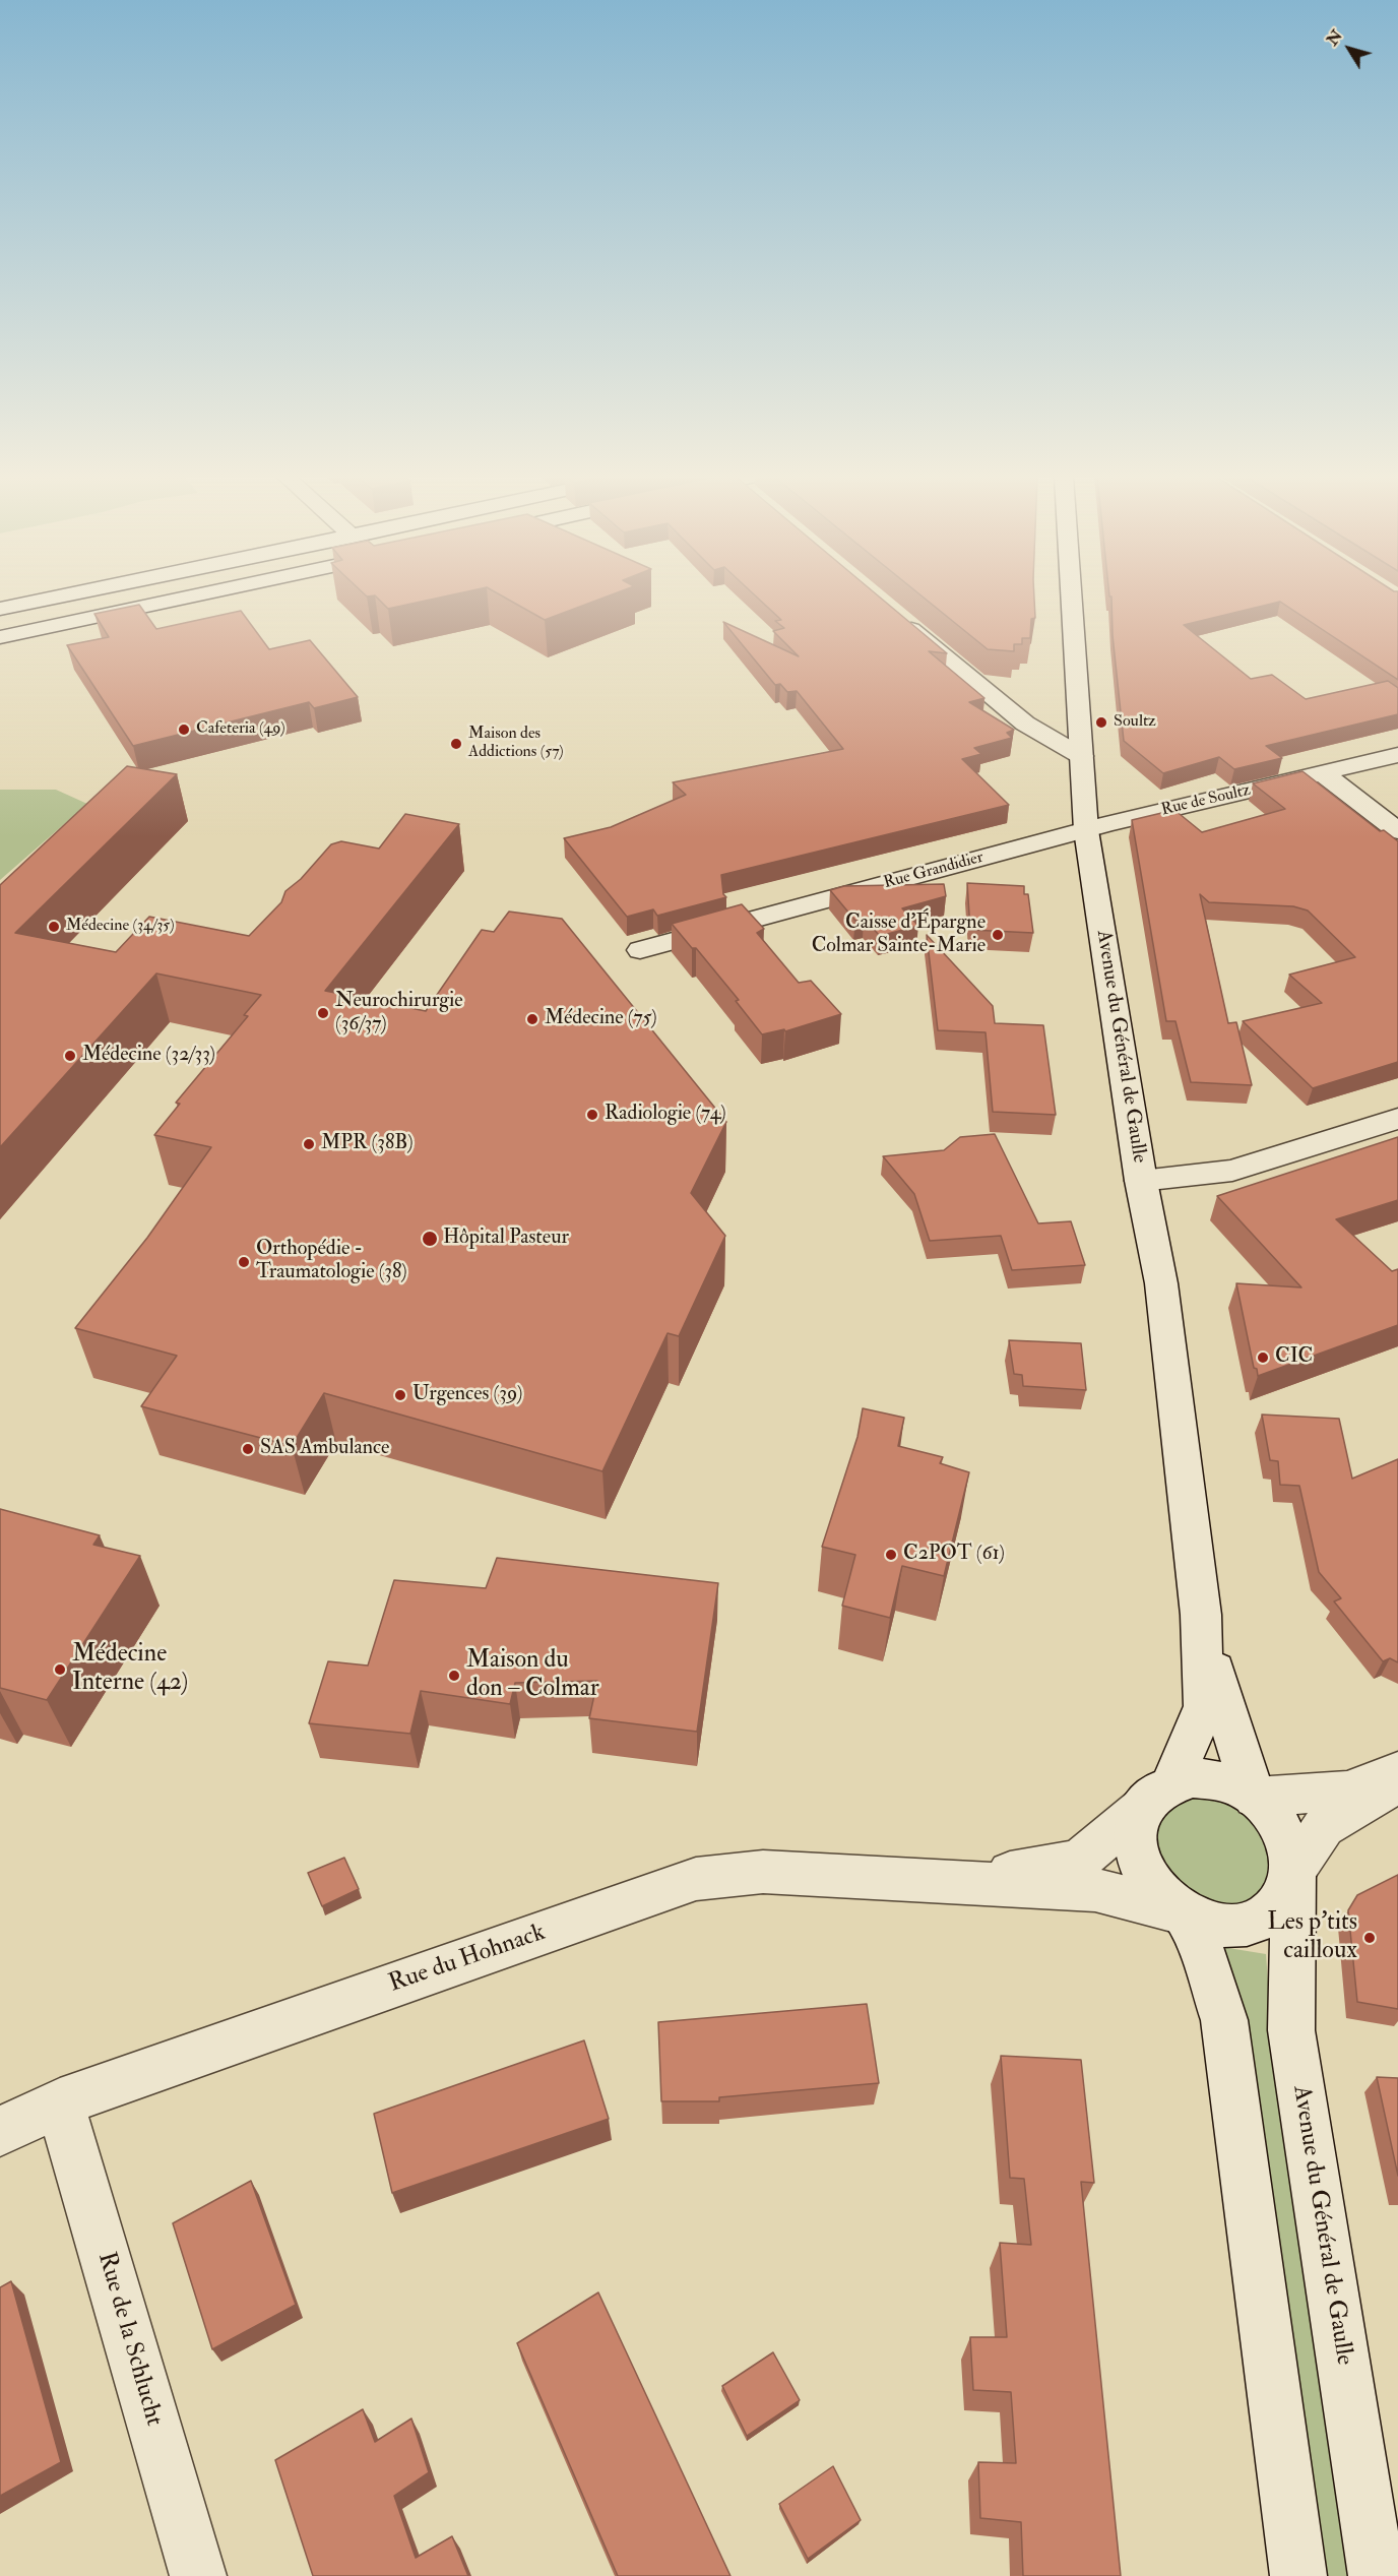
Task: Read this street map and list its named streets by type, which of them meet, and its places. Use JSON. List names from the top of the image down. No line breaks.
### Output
{"streets":{"main road":["Rue de Soultz","Rue Grandidier","Avenue du Général de Gaulle","Rue du Hohnack","Rue de la Schlucht"]},"crossings":[["Rue de Soultz","Rue Grandidier"],["Rue de Soultz","Avenue du Général de Gaulle"],["Rue Grandidier","Avenue du Général de Gaulle"],["Avenue du Général de Gaulle","Rue du Hohnack"],["Rue du Hohnack","Rue de la Schlucht"]],"places":["Soultz","Cafeteria (49)","Maison des Addictions (57)","Médecine (34/35)","Caisse d'Épargne Colmar Sainte-Marie","Neurochirurgie (36/37)","Médecine (75)","Médecine (32/33)","Radiologie (74)","MPR (38B)","Hôpital Pasteur","Orthopédie - Traumatologie (38)","CIC","Urgences (39)","SAS Ambulance","C2POT (61)","Médecine Interne (42)","Maison du don – Colmar","Les p'tits cailloux"],"north":"top left"}
